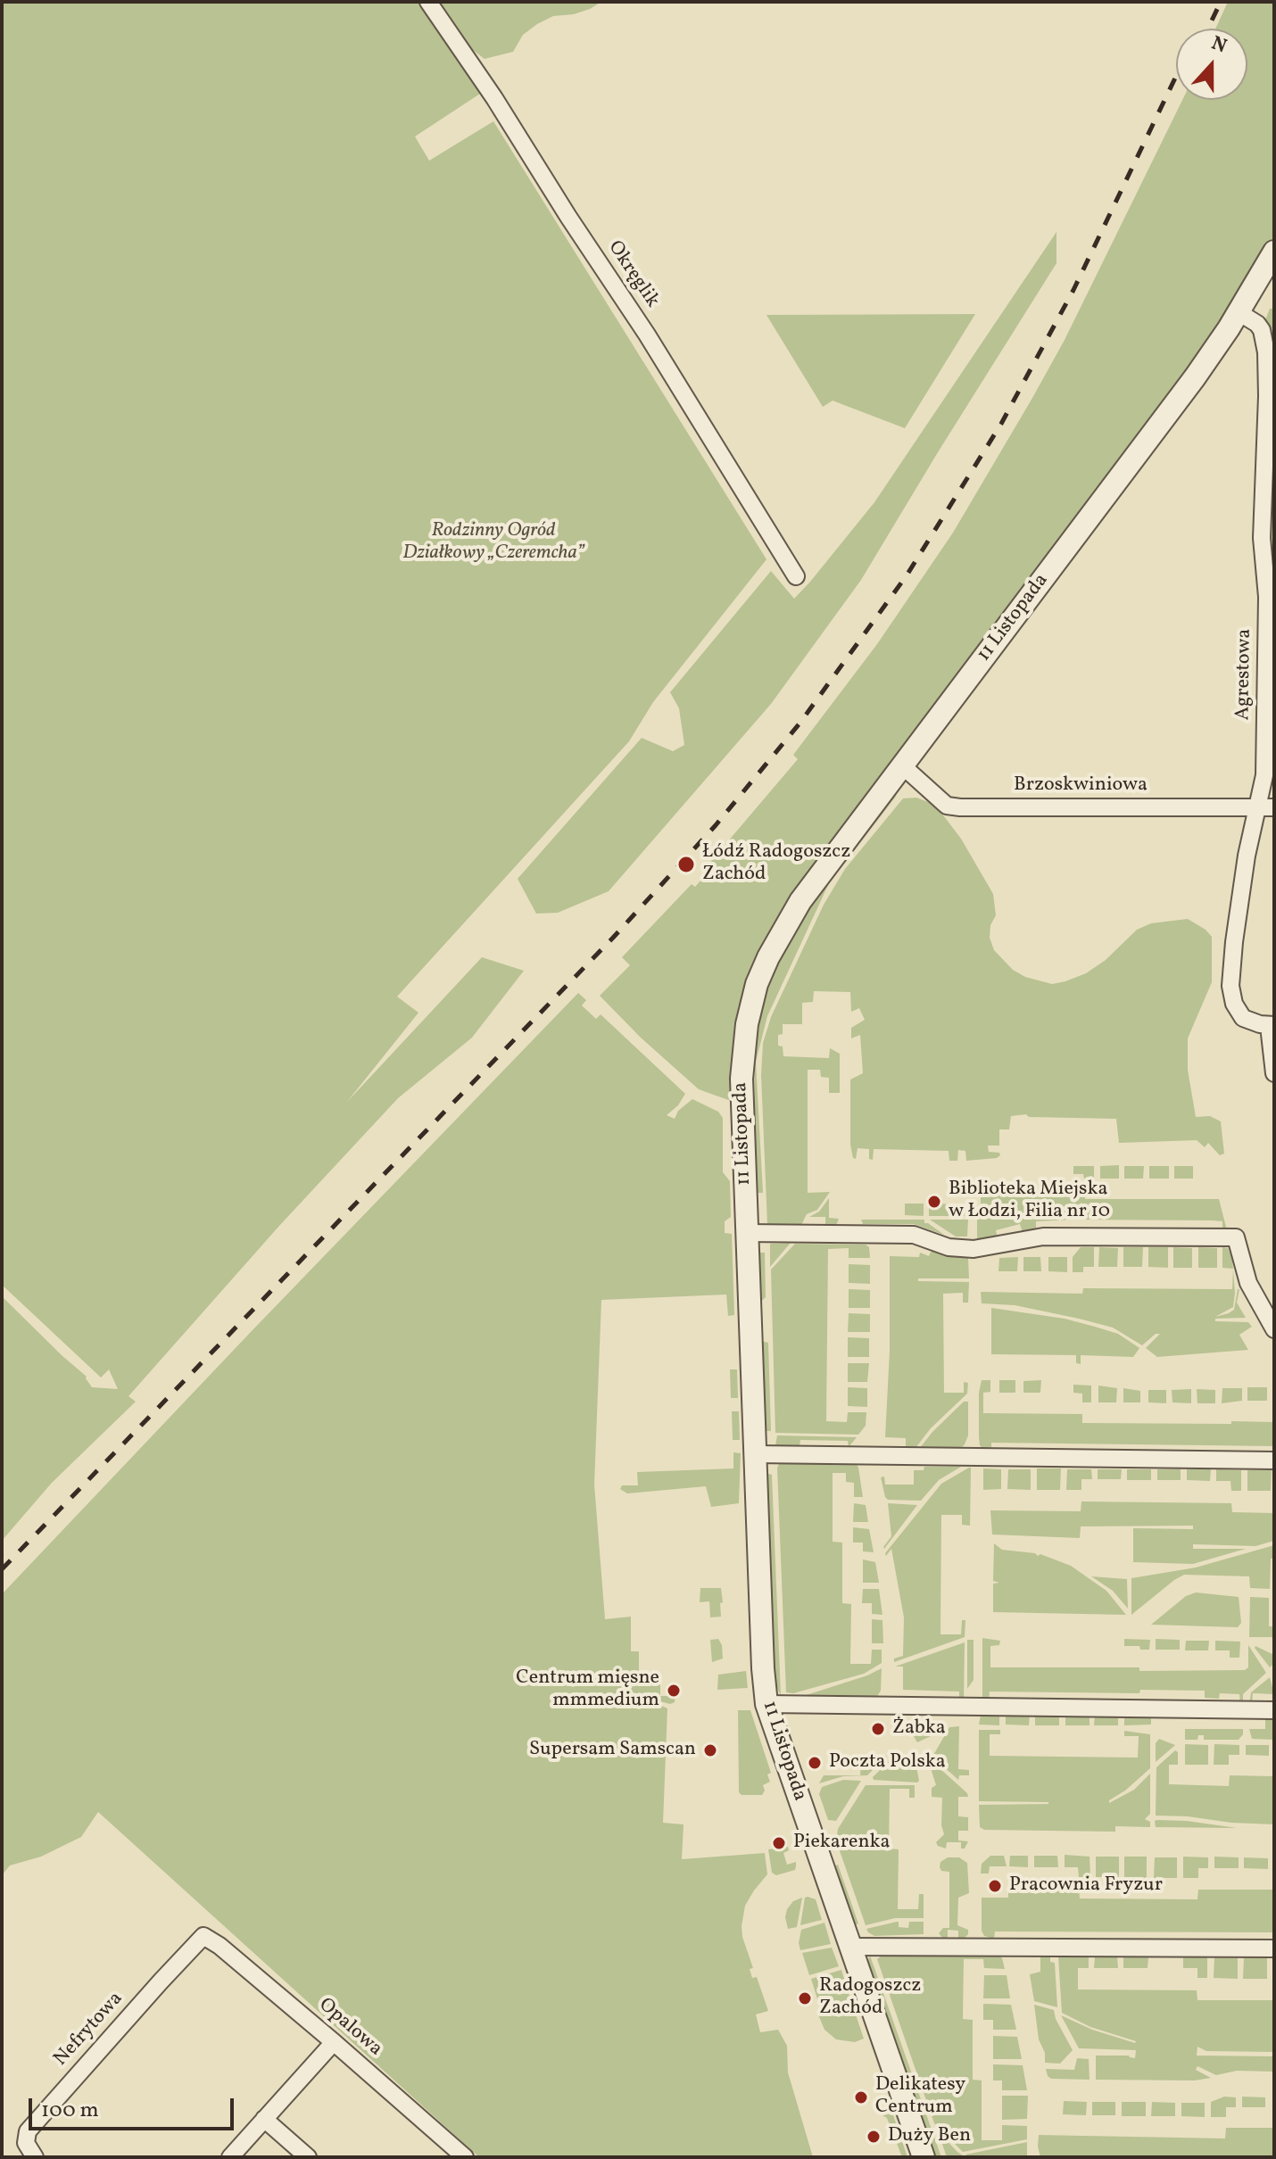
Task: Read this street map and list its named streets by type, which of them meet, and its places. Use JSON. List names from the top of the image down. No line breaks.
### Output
{"streets":{"street":["Okręglik","11 Listopada","Agrestowa","Brzoskwiniowa","Opalowa","Nefrytowa"]},"crossings":[["11 Listopada","Agrestowa"],["11 Listopada","Brzoskwiniowa"],["Agrestowa","Brzoskwiniowa"],["Opalowa","Nefrytowa"]],"parks":["Rodzinny Ogród Działkowy „Czeremcha”"],"places":["Łódź Radogoszcz Zachód","Biblioteka Miejska w Łodzi, Filia nr 10","Centrum mięsne mmmedium","Żabka","Supersam Samscan","Poczta Polska","Piekarenka","Pracownia Fryzur","Radogoszcz Zachód","Delikatesy Centrum","Duży Ben"],"scale_bar":"100 m","north":"top"}
